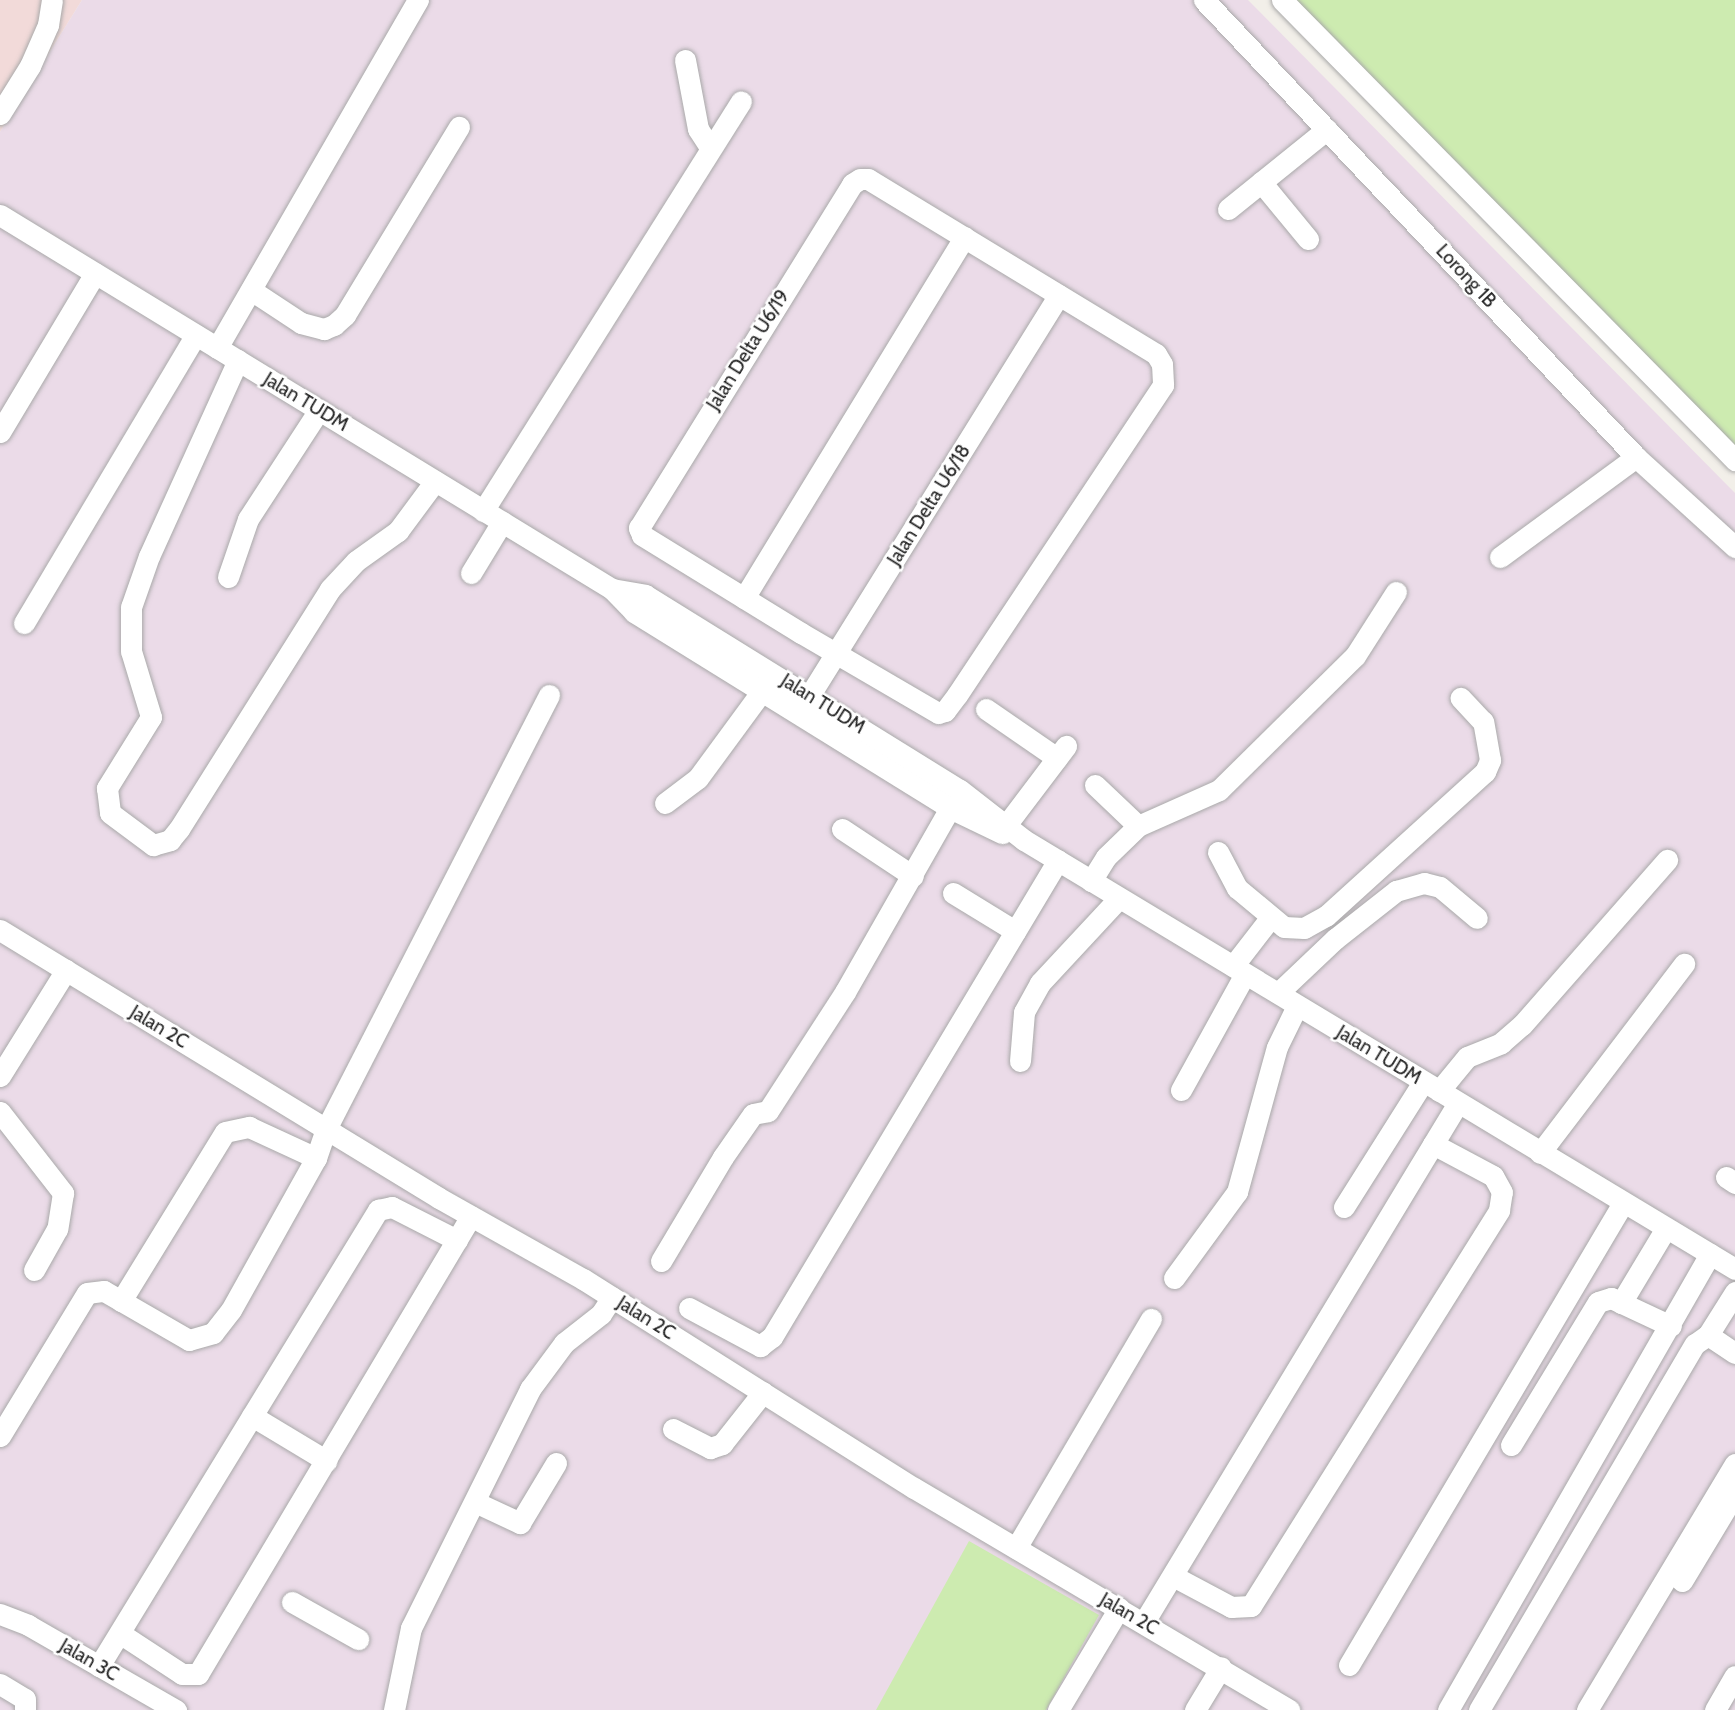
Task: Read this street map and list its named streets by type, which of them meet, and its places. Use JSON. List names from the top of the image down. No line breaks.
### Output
{"streets":{"street":["Lorong 1B","Jalan Delta U6/19","Jalan TUDM","Jalan Delta U6/18","Jalan 2C","Jalan 3C"]},"crossings":[["Jalan TUDM","Jalan Delta U6/18"]]}
